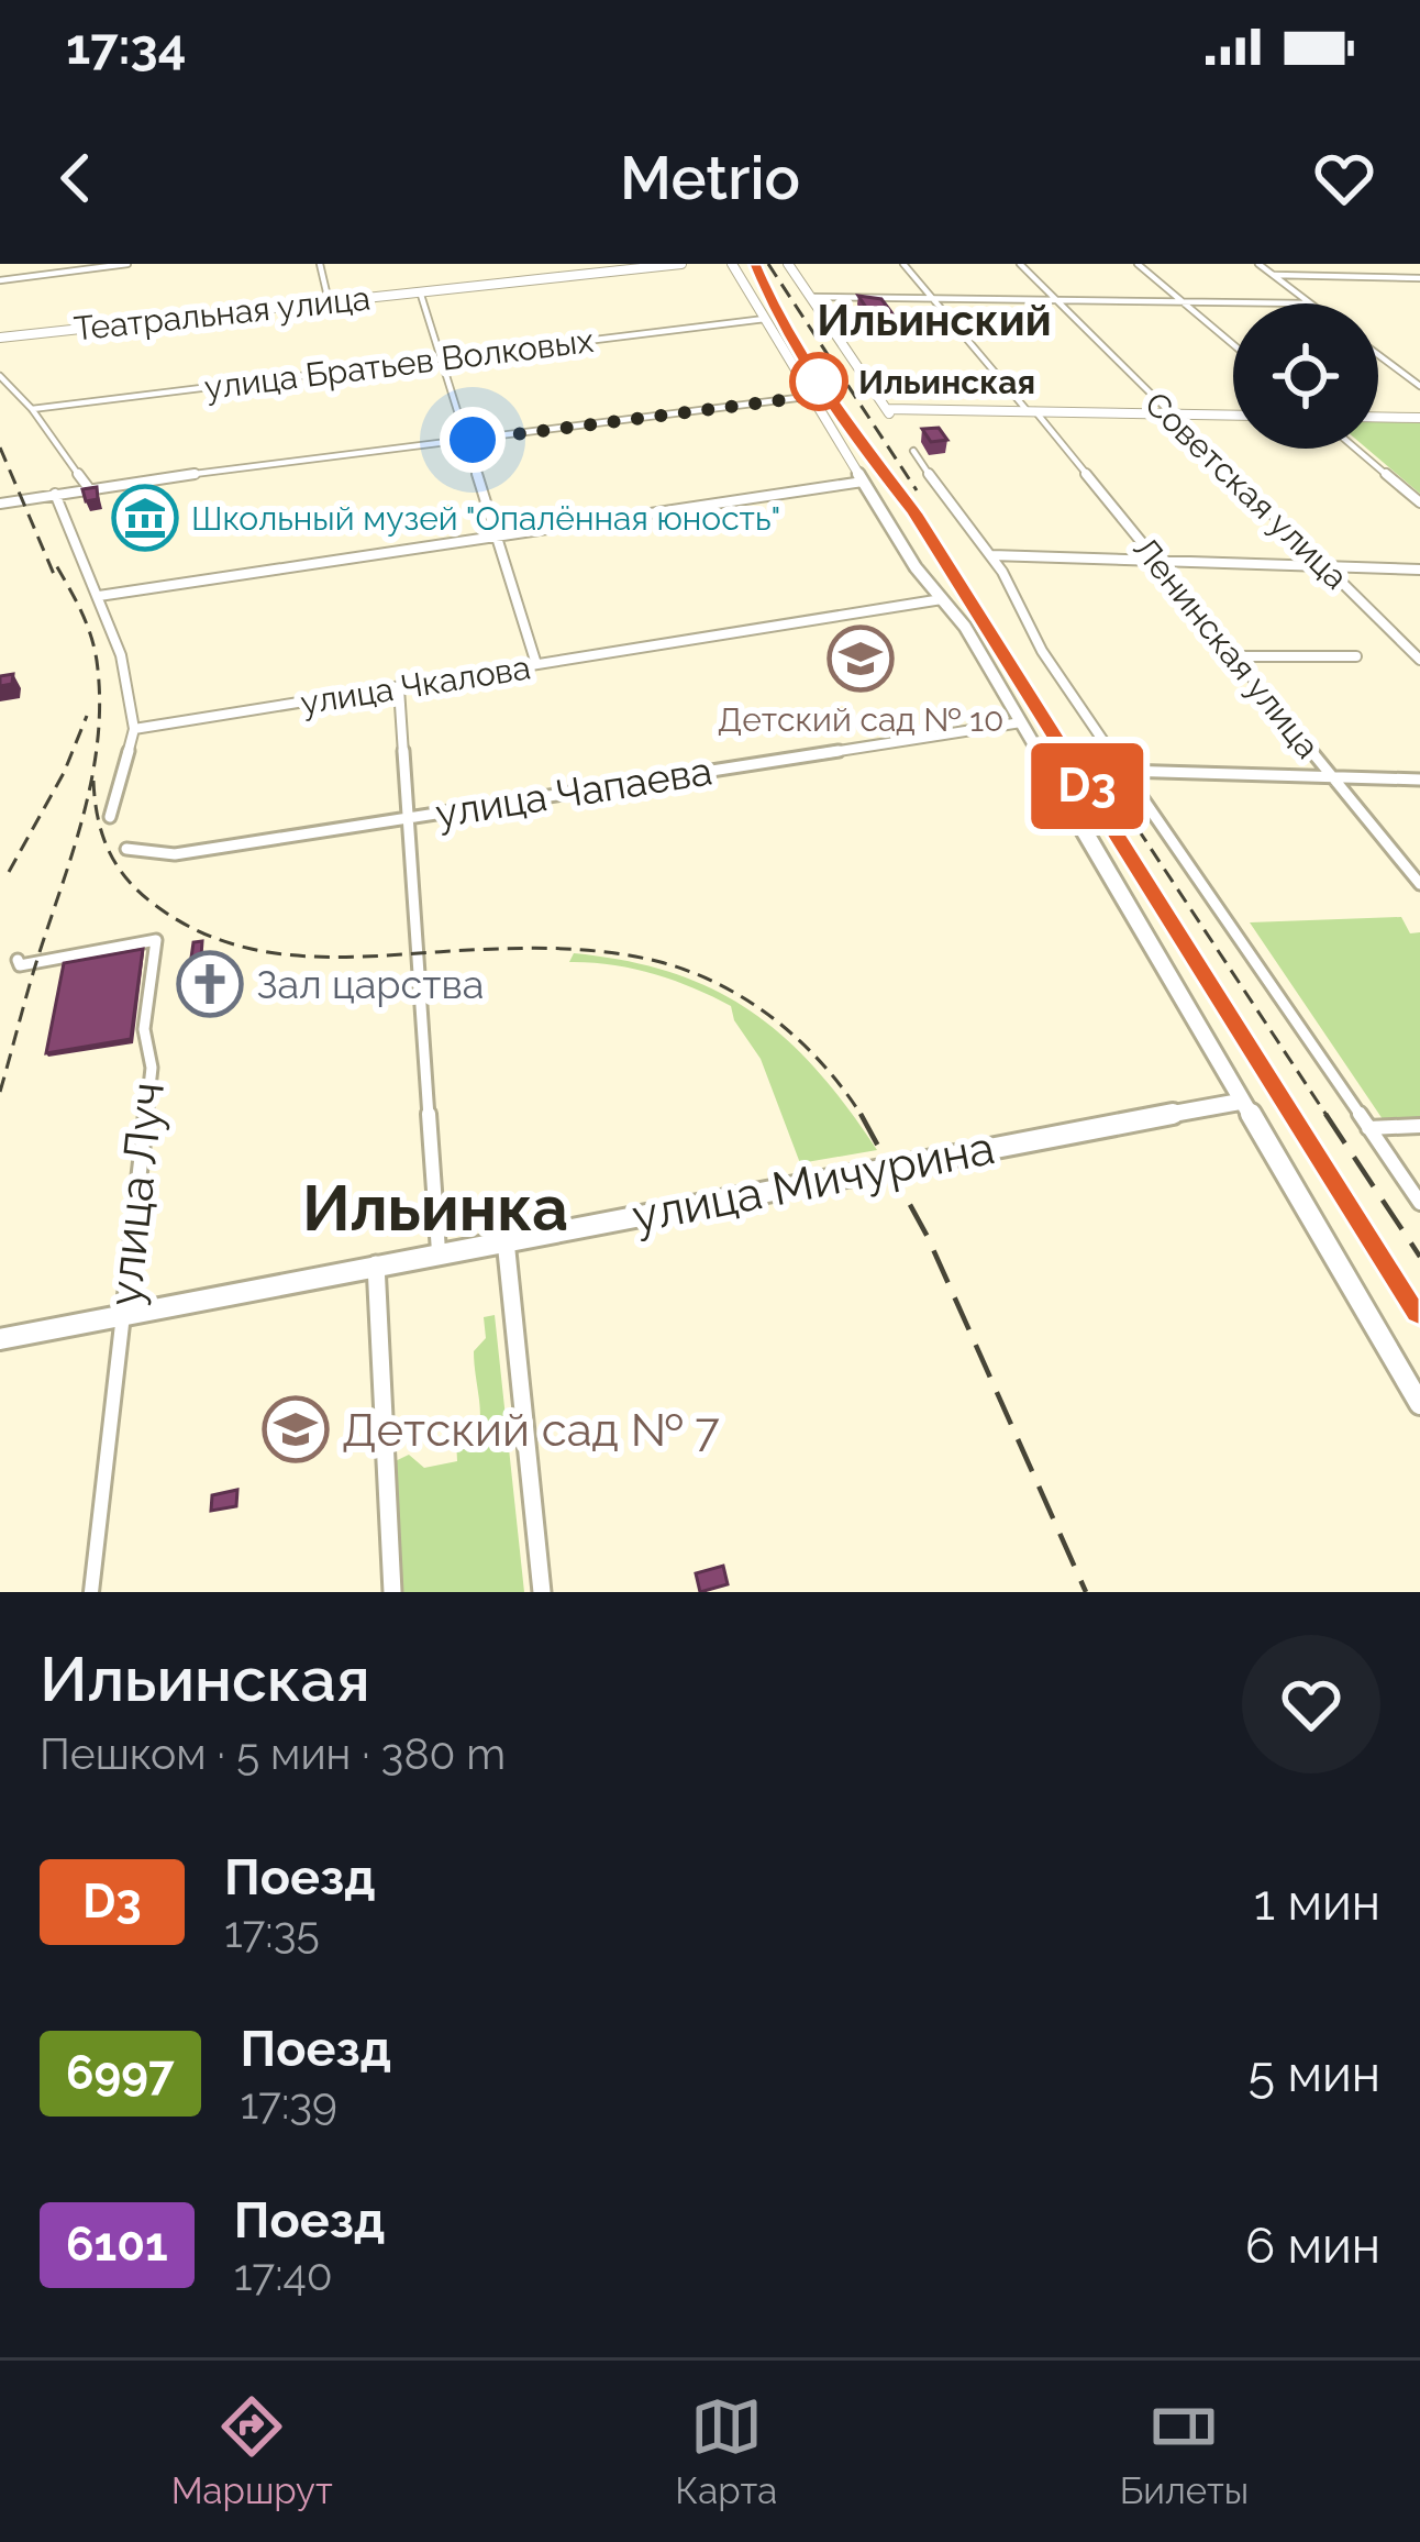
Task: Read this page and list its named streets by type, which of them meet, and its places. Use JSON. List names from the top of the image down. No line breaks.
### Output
{"streets":{"main road":["улица Мичурина"],"street":["Театральная улица","улица Братьев Волковых","Советская улица","Ленинская улица","улица Чкалова","улица Чапаева","улица Луч"]},"crossings":[["улица Мичурина","улица Луч"]],"districts":["Ильинский","Ильинка"],"places":{"other":["Ильинская"],"museum":["Школьный музей \"Опалённая юность\""],"school or university":["Детский сад № 10","Детский сад № 7"],"church":["Зал царства"]},"page":{"status":"17:34","header":"Metrio","on_map":"D3","heading":["Ильинская","Пешком · 5 мин · 380 m"],"list":[{"mark":"D3","name":"Поезд","note":"17:35","value":"1 мин"},{"mark":"6997","name":"Поезд","note":"17:39","value":"5 мин"},{"mark":"6101","name":"Поезд","note":"17:40","value":"6 мин"}],"tabs":["Маршрут","Карта","Билеты"]}}
